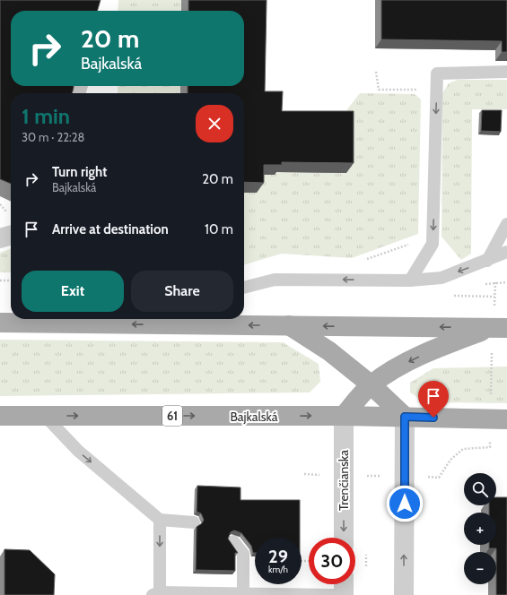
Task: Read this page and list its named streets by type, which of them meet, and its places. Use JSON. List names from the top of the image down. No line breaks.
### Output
{"streets":{"main road":["61","Bajkalská"],"street":["Trenčianska"]},"crossings":[["Bajkalská","Trenčianska"]],"page":{"turn":["20 m","Bajkalská"],"heading":["1 min","30 m · 22:28"],"list":[{"name":"Turn right","note":"Bajkalská","value":"20 m"},{"name":"Arrive at destination","value":"10 m"}],"buttons":["Exit","Share"],"map_buttons":["+","−"],"speed":"29 km/h","limit":"30"}}
